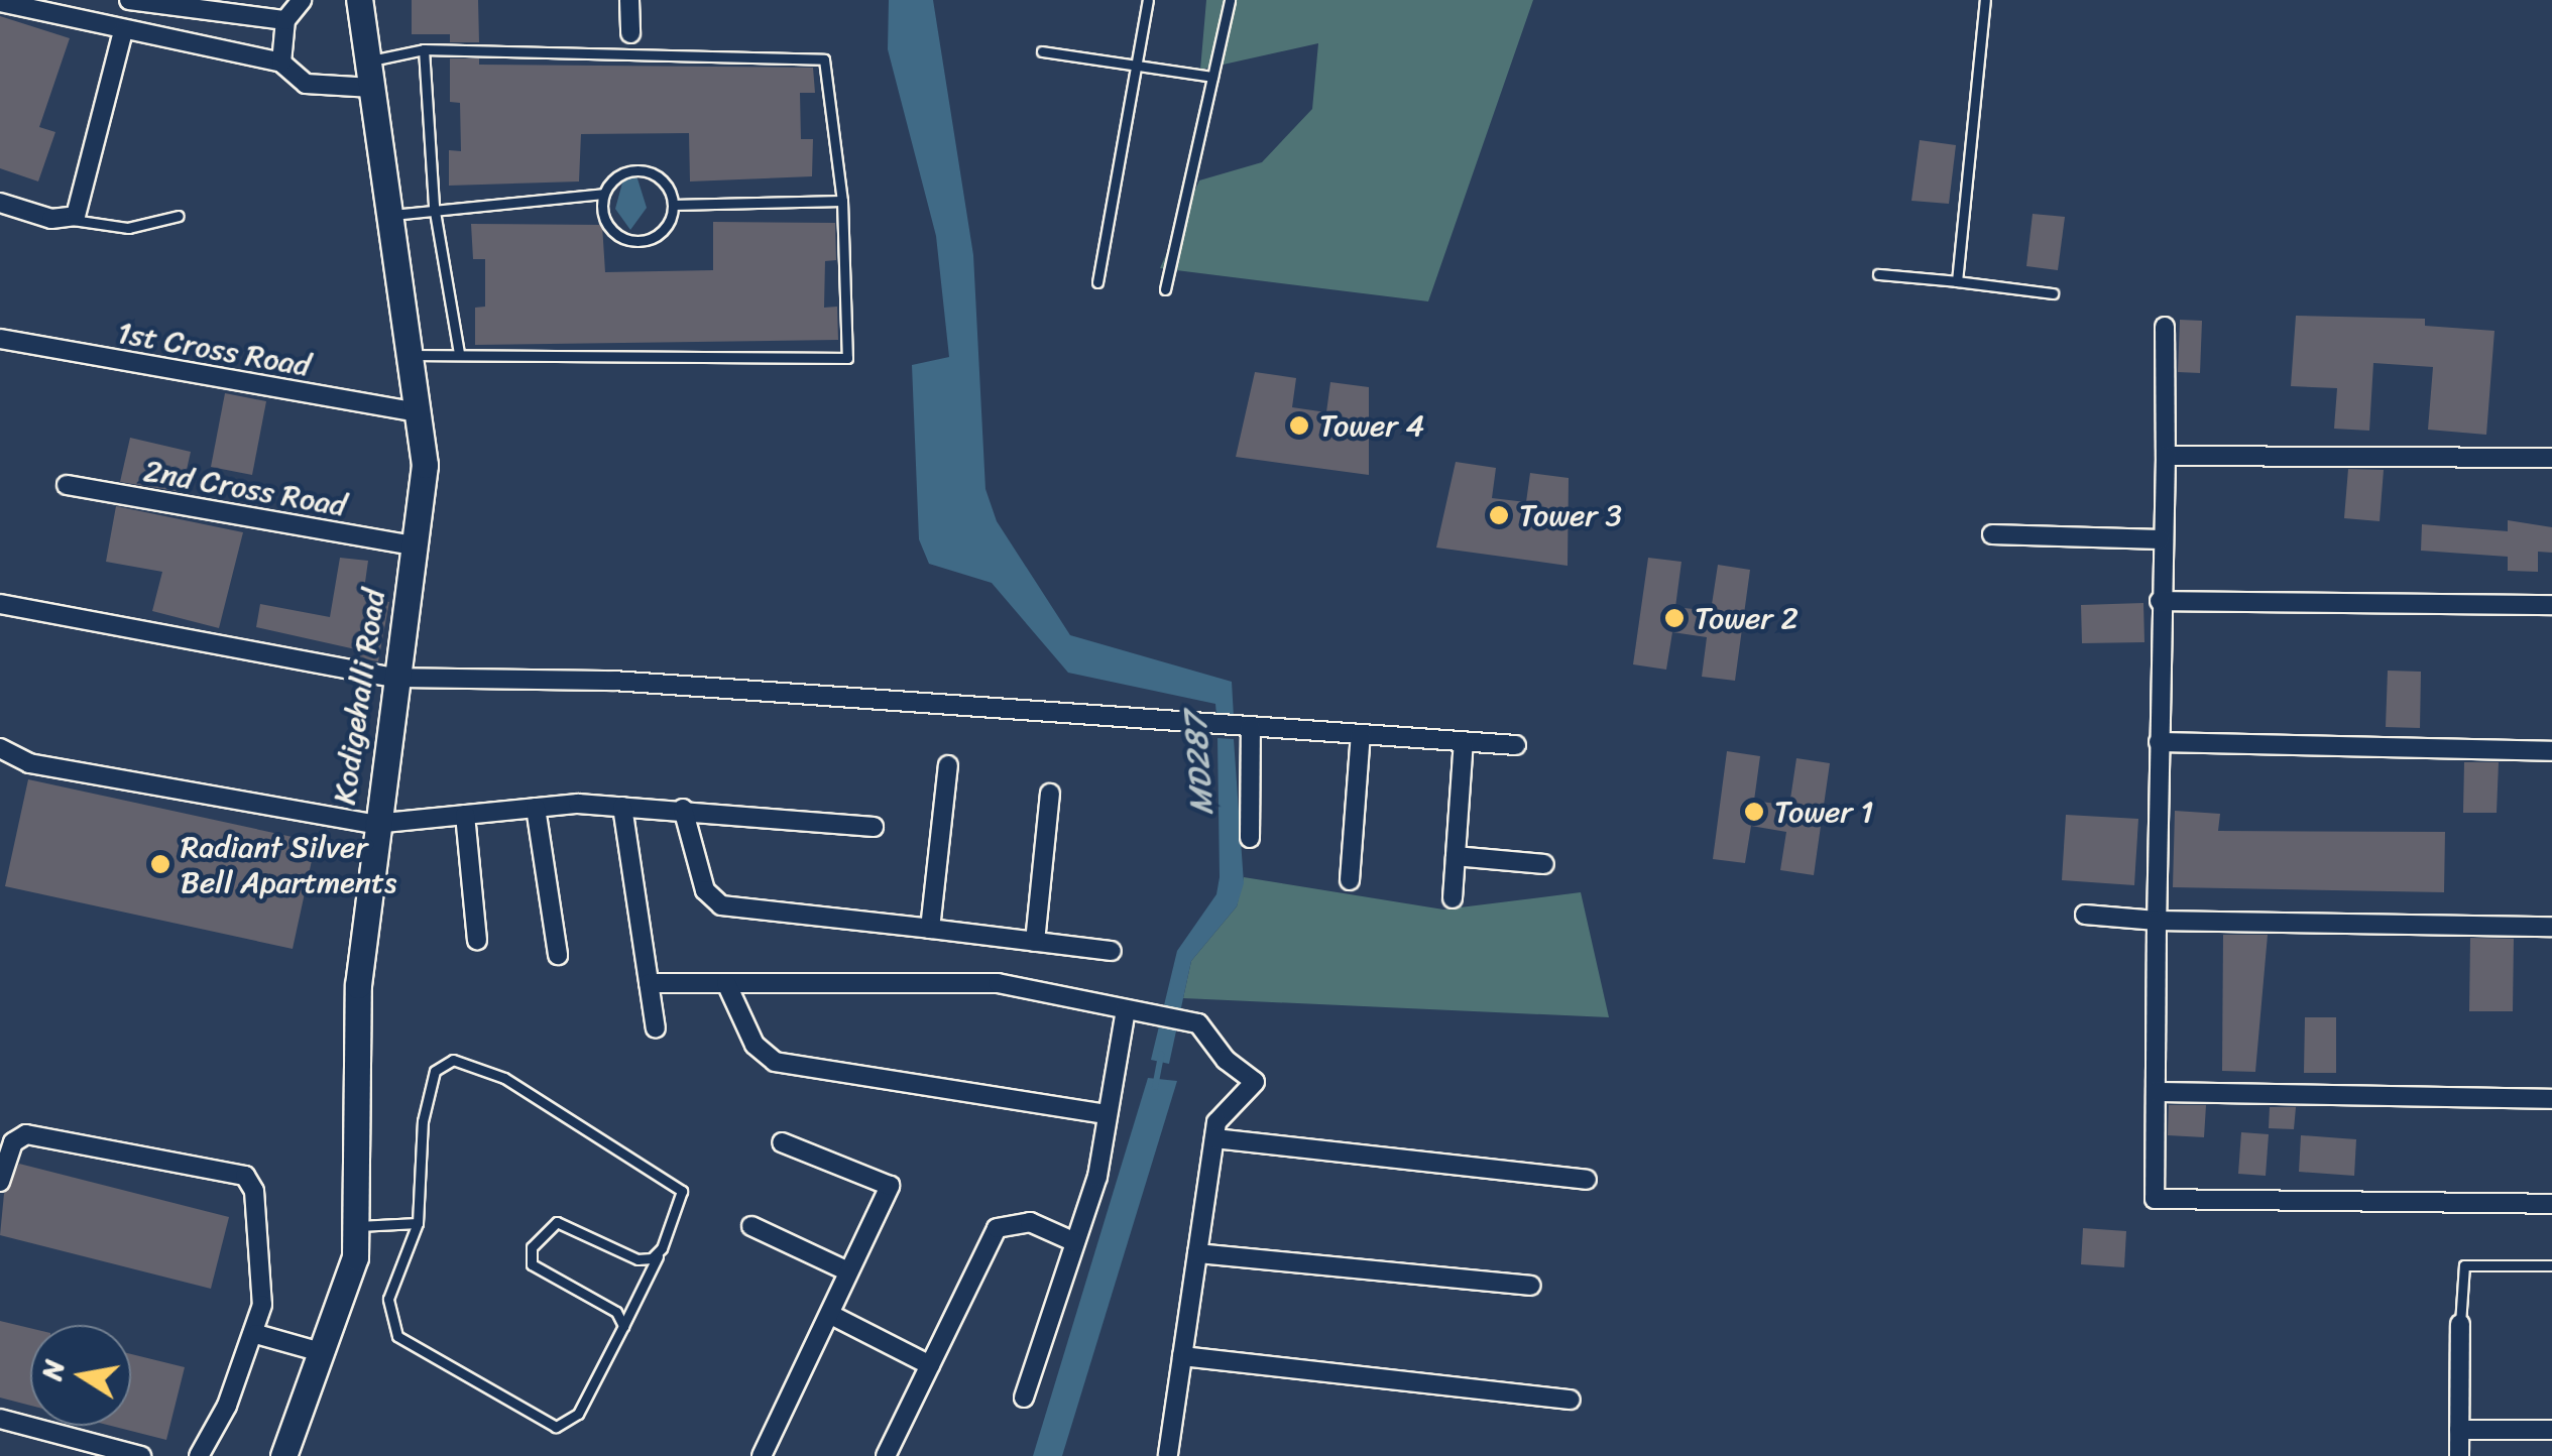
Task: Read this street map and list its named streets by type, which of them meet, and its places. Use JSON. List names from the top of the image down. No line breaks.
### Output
{"streets":{"street":["1st Cross Road","2nd Cross Road","Kodigehalli Road"]},"crossings":[["1st Cross Road","Kodigehalli Road"],["2nd Cross Road","Kodigehalli Road"]],"water":["MD287"],"places":["Tower 4","Tower 3","Tower 2","Tower 1","Radiant Silver Bell Apartments"],"north":"left"}
